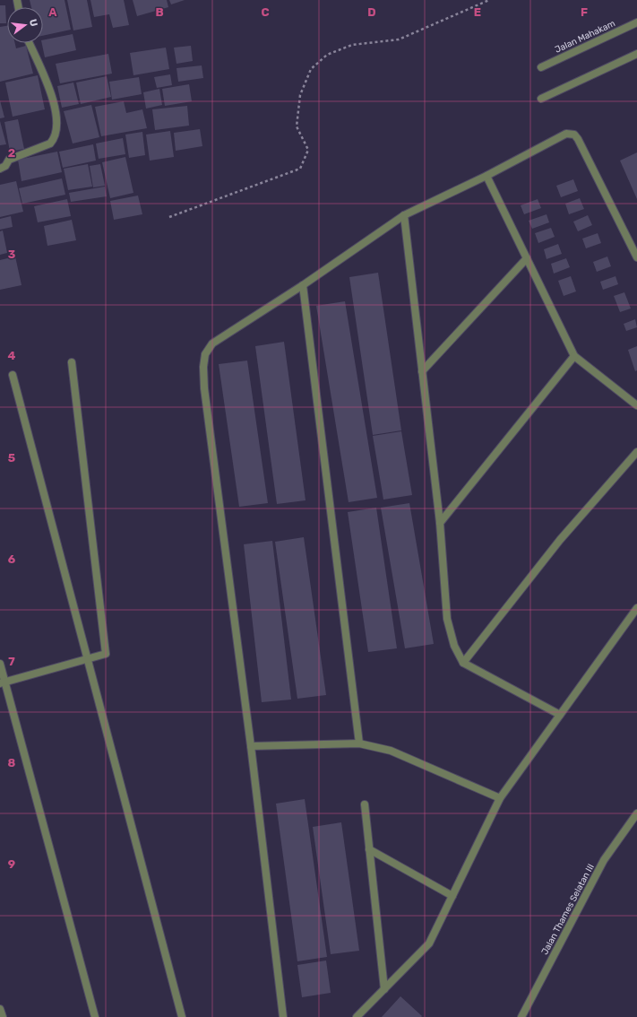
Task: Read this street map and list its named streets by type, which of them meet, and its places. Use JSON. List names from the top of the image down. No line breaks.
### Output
{"streets":{"street":["Jalan Mahakam","Jalan Thames Selatan III"]},"north":"right","grid":{"columns":["A","B","C","D","E","F"],"rows":["2","3","4","5","6","7","8","9"]}}
